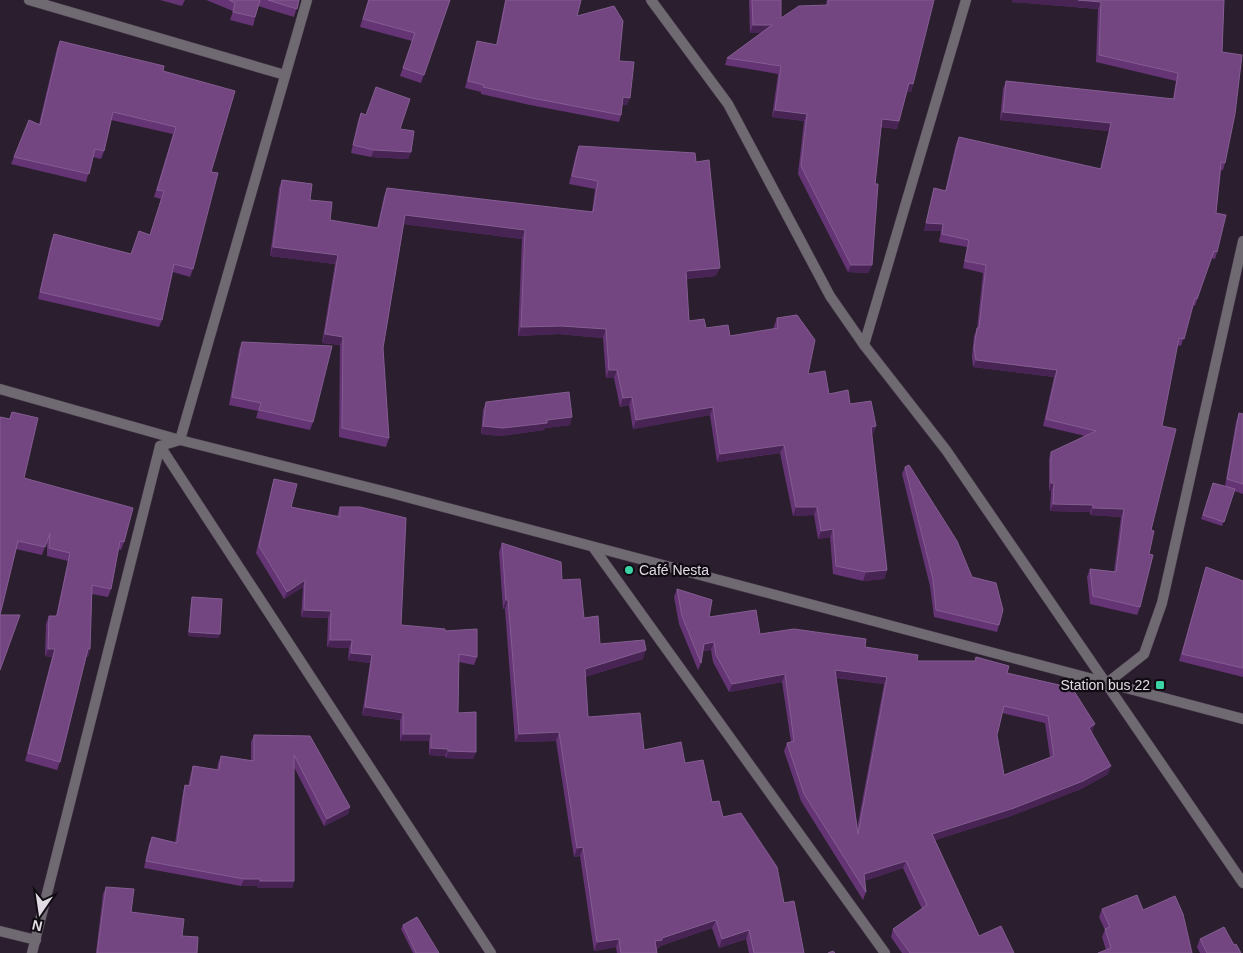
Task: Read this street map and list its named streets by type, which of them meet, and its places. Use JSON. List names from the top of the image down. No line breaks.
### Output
{"places":{"other":["Café Nesta"],"transit":["Station bus 22"]},"north":"bottom"}
